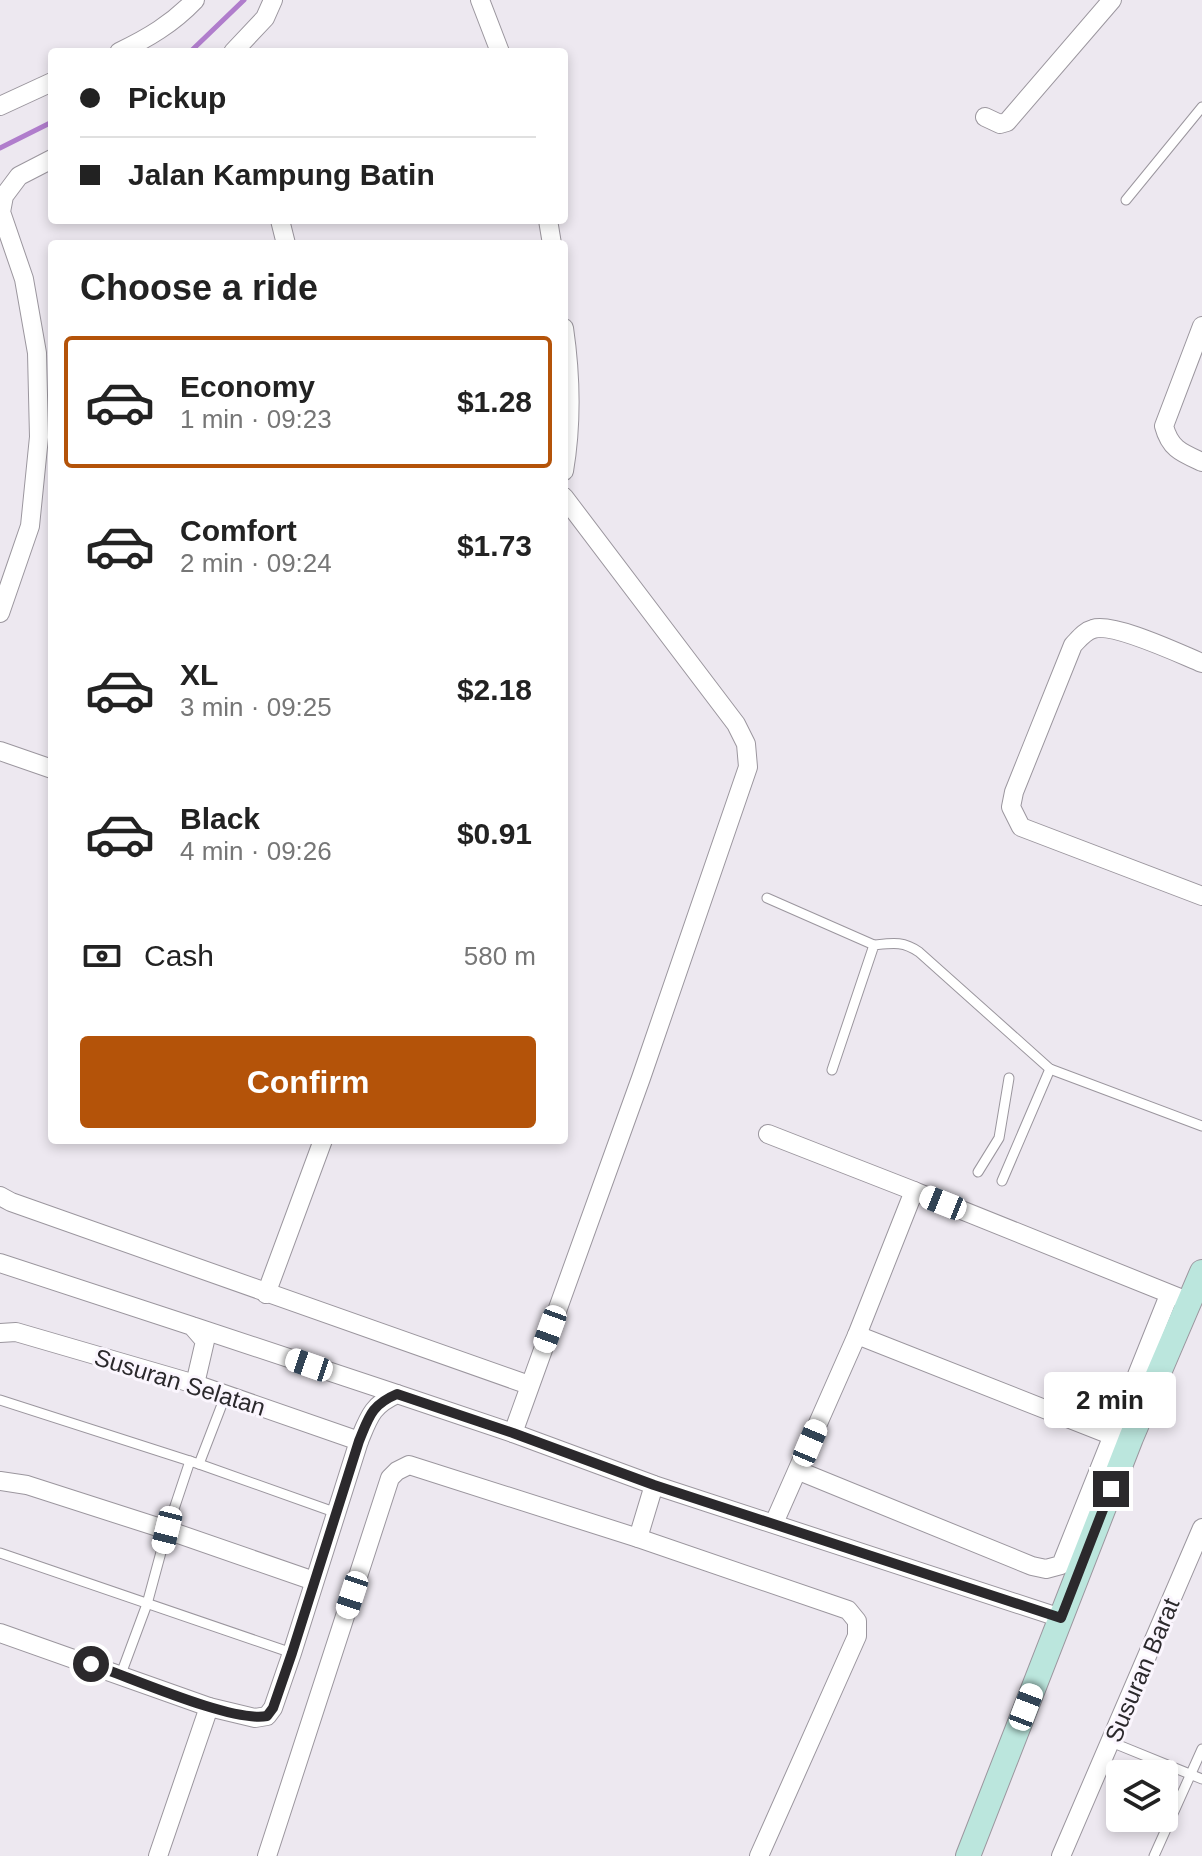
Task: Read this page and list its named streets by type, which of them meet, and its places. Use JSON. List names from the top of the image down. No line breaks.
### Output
{"streets":{"street":["Susuran Selatan","Susuran Barat"]},"page":{"banner":["Pickup","Jalan Kampung Batin"],"heading":"Choose a ride","list":[{"name":"Economy","note":"1 min · 09:23","value":"$1.28"},{"name":"Comfort","note":"2 min · 09:24","value":"$1.73"},{"name":"XL","note":"3 min · 09:25","value":"$2.18"},{"name":"Black","note":"4 min · 09:26","value":"$0.91"}],"pay":["Cash","580 m"],"buttons":"Confirm","bubble":"2 min"}}
